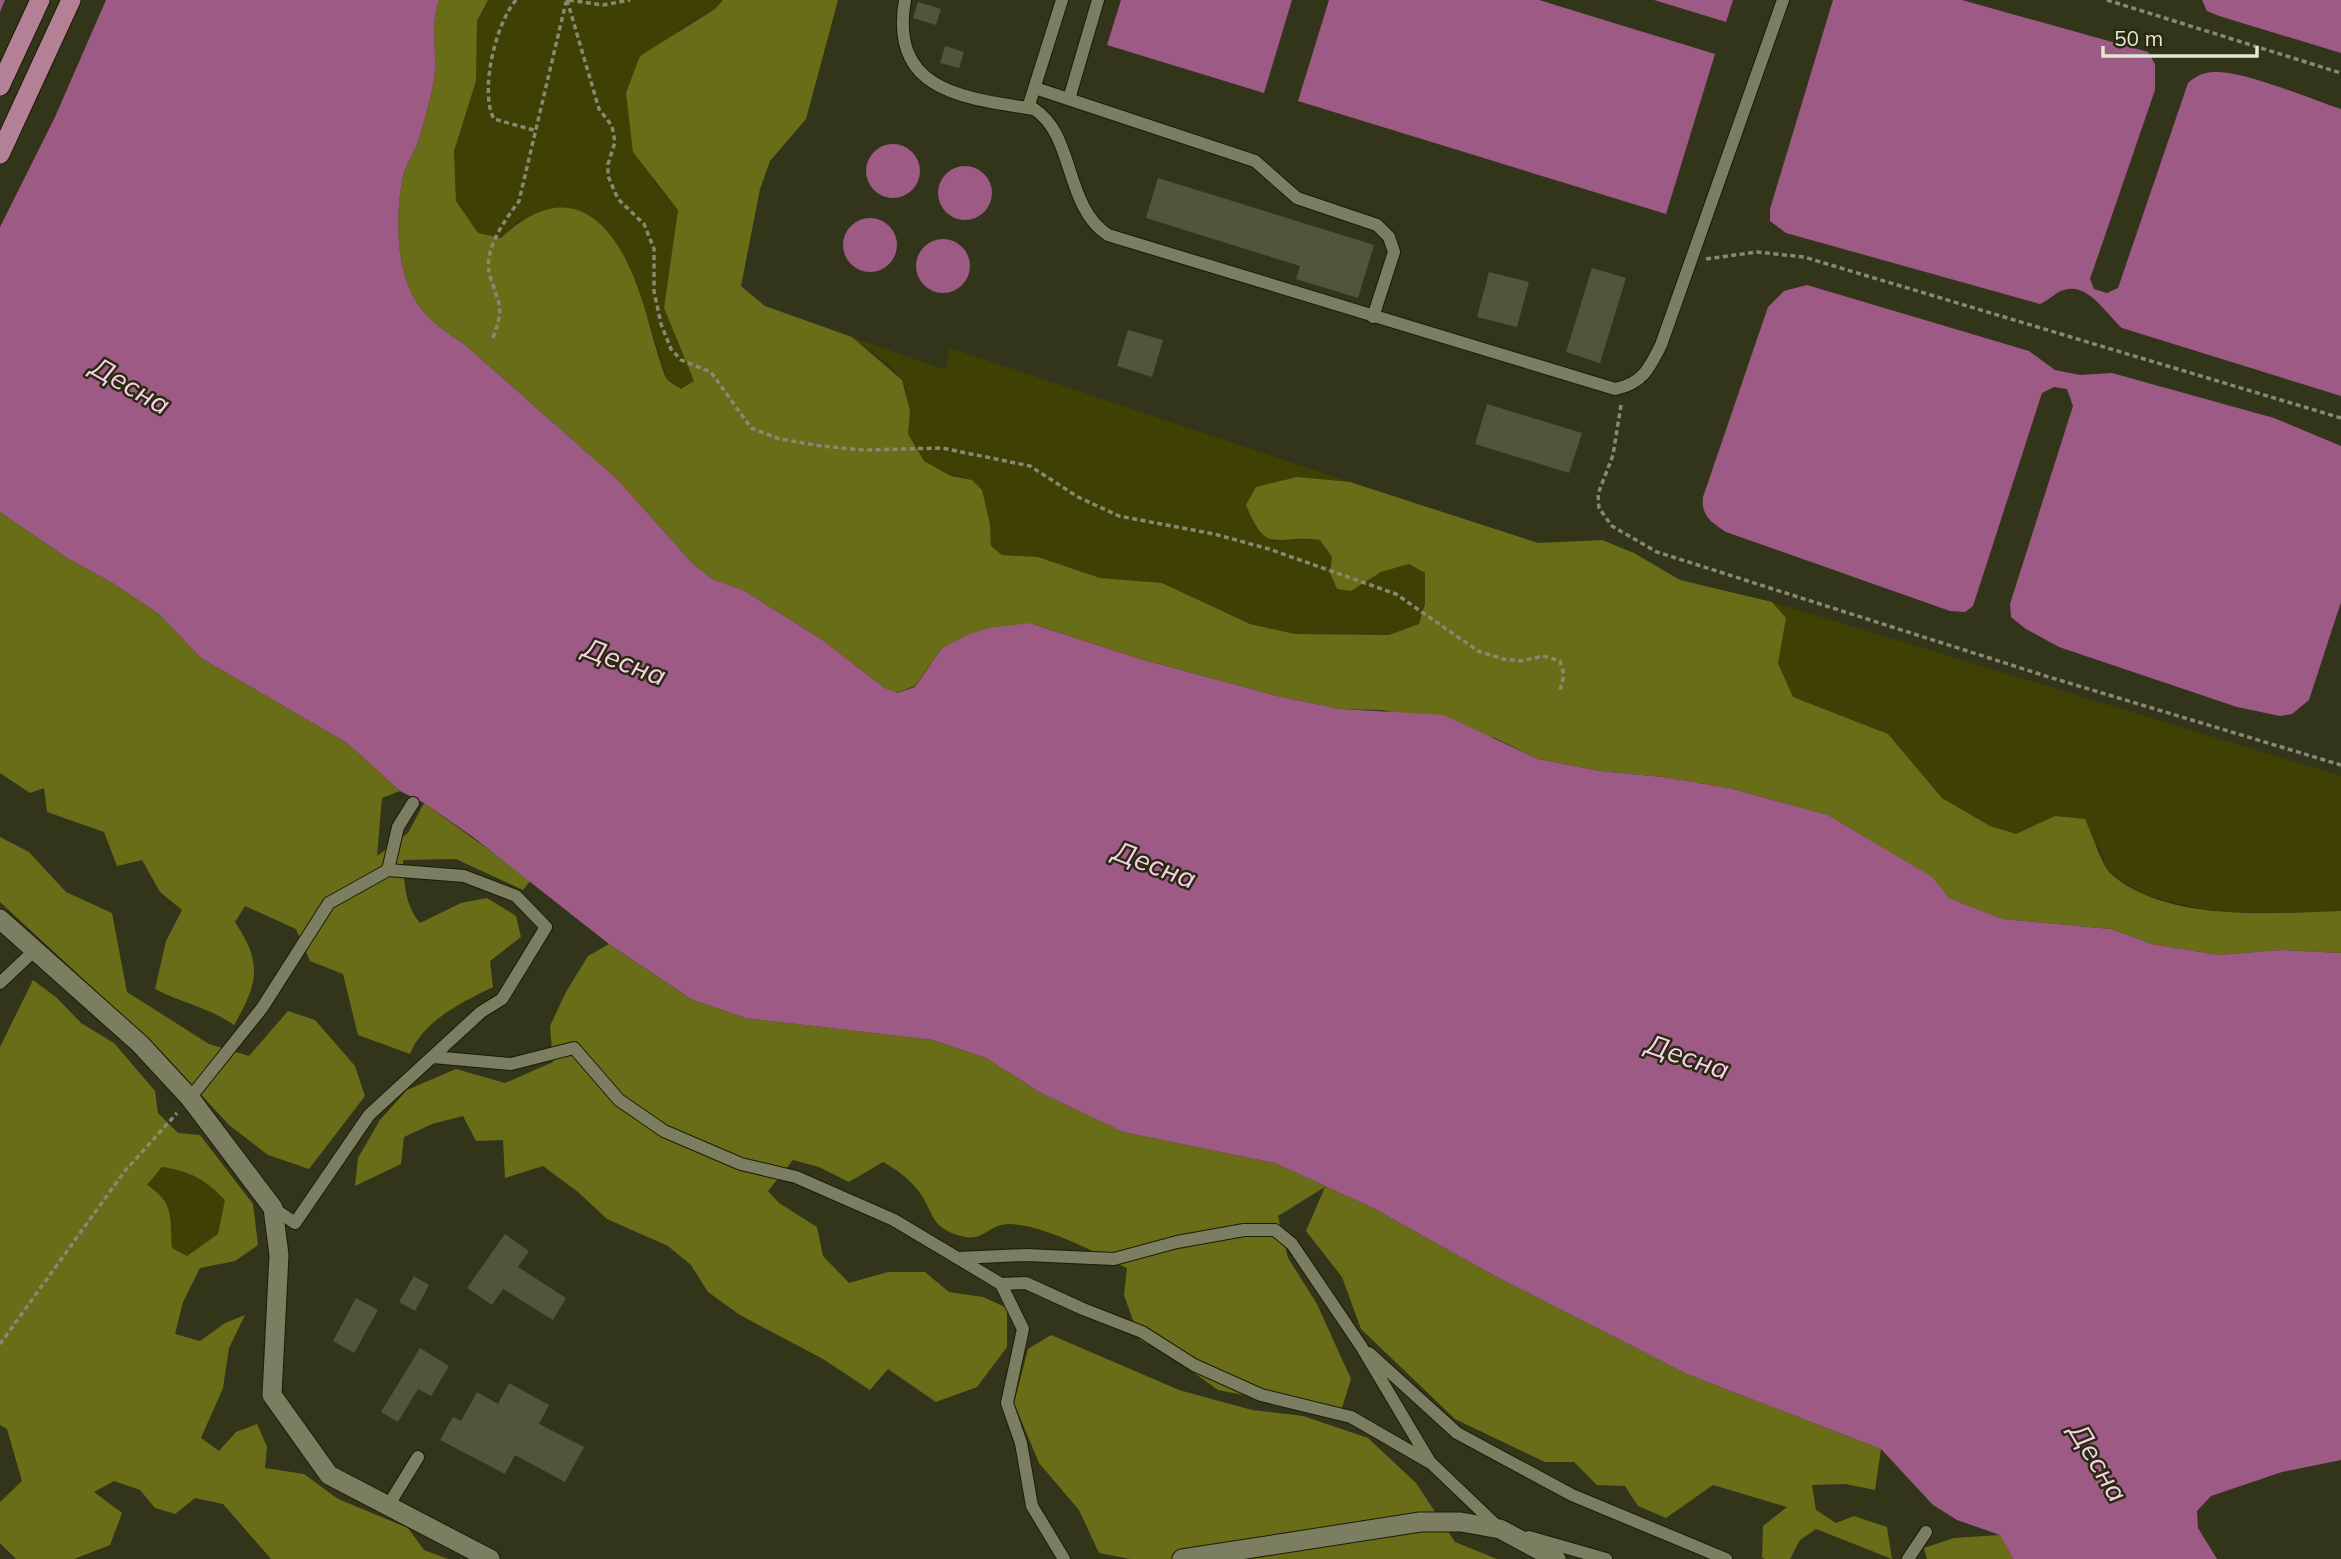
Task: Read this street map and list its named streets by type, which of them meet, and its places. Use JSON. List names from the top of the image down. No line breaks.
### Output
{"water":["Десна"],"scale_bar":"50 m"}
